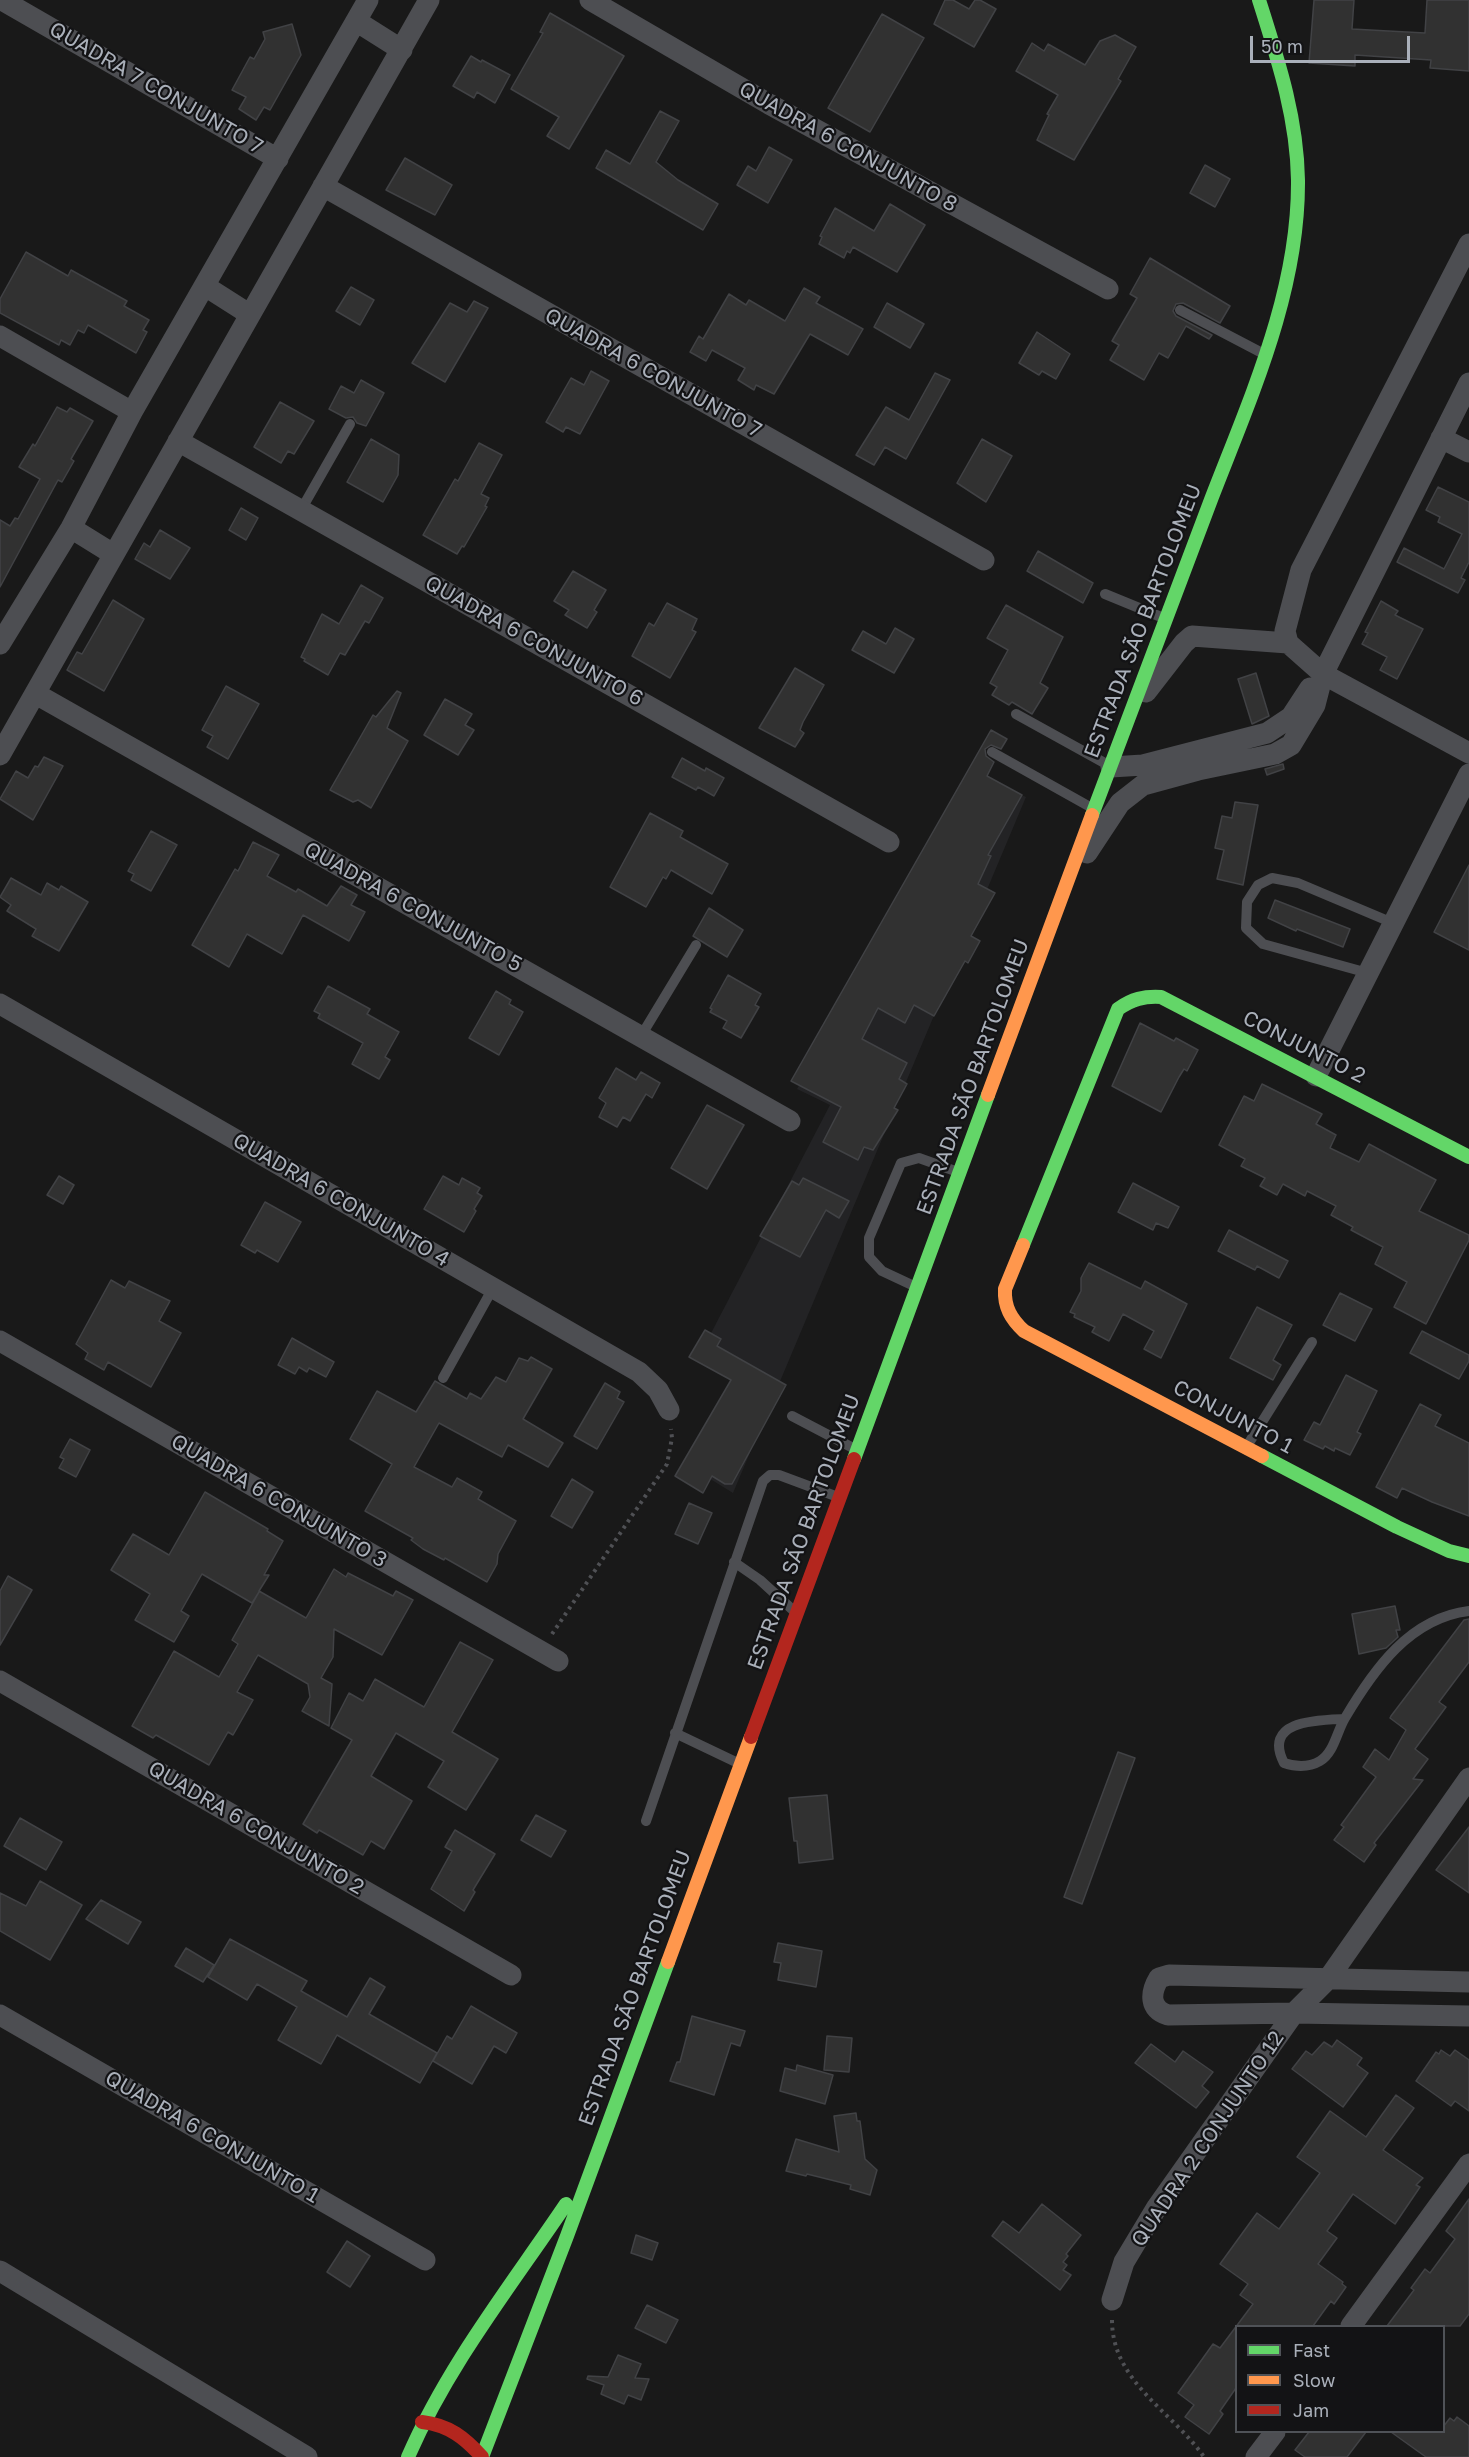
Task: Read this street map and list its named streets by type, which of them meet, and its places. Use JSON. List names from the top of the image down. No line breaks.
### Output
{"streets":{"street":["QUADRA 7 CONJUNTO 7","QUADRA 6 CONJUNTO 8","QUADRA 6 CONJUNTO 7","ESTRADA SÃO BARTOLOMEU","QUADRA 6 CONJUNTO 6","QUADRA 6 CONJUNTO 5","CONJUNTO 2","QUADRA 6 CONJUNTO 4","CONJUNTO 1","QUADRA 6 CONJUNTO 3","QUADRA 6 CONJUNTO 2","QUADRA 6 CONJUNTO 1","QUADRA 2 CONJUNTO 12"]},"crossings":[["CONJUNTO 2","CONJUNTO 1"]],"legend":["Fast","Slow","Jam"],"scale_bar":"50 m"}
